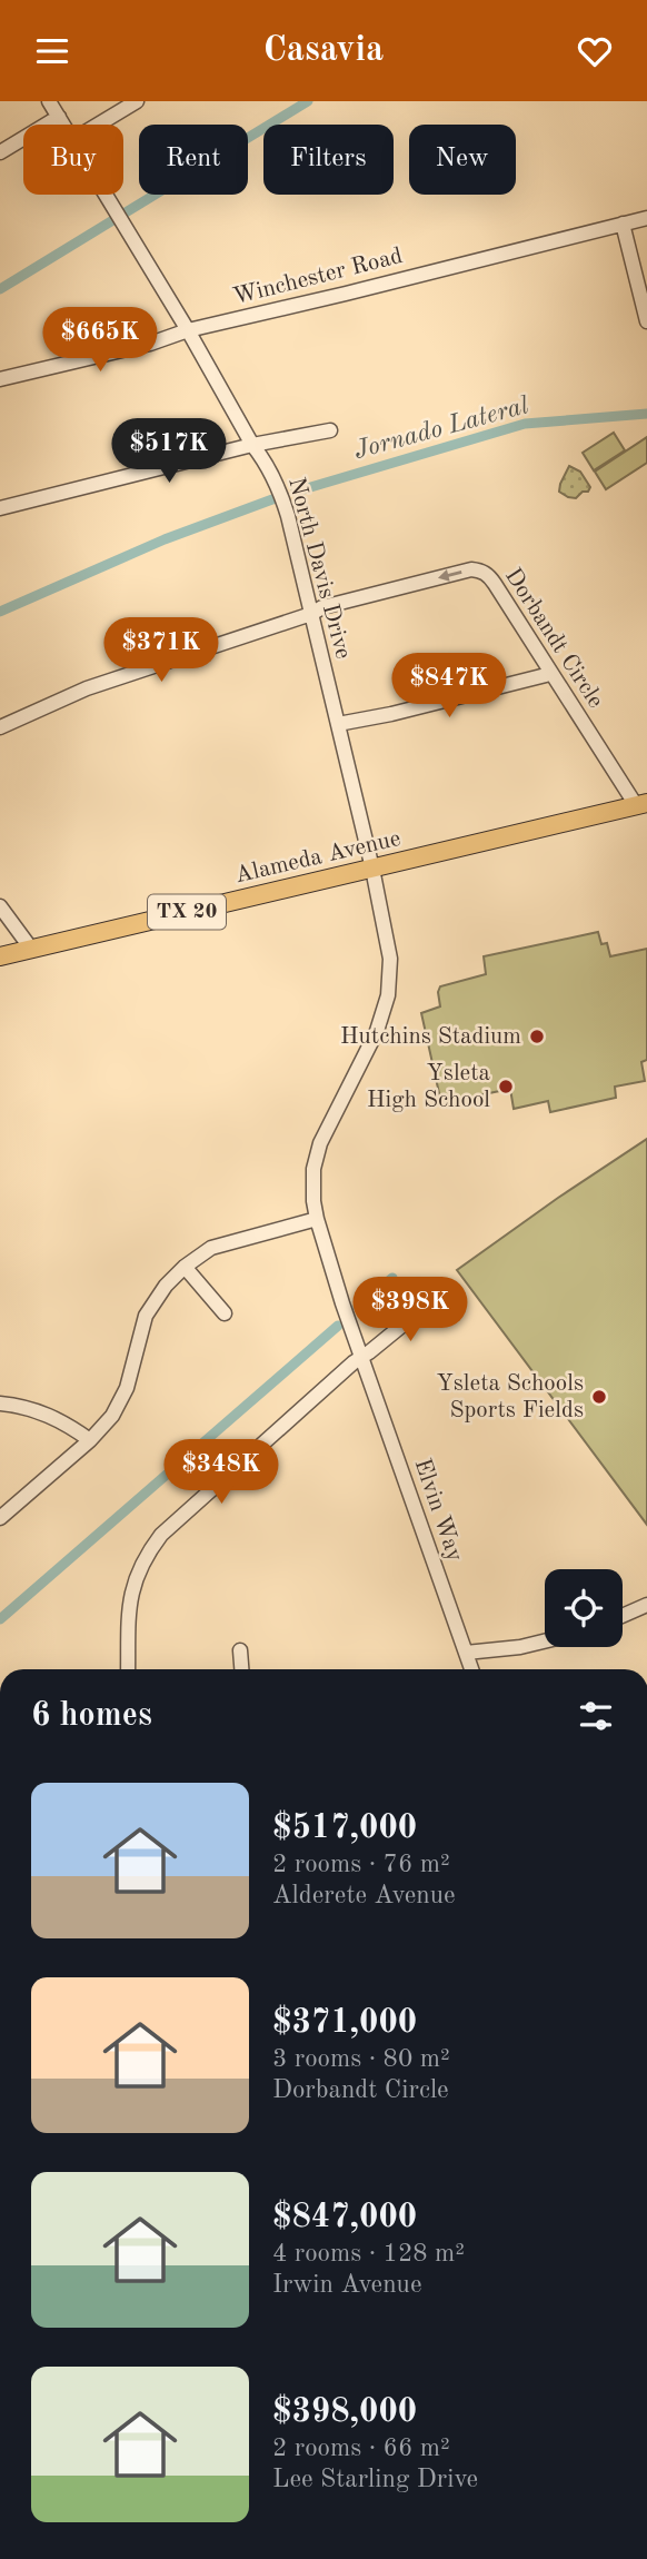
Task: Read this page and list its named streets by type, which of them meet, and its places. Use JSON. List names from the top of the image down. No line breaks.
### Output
{"streets":{"main road":["Alameda Avenue","TX 20"],"street":["Winchester Road","North Davis Drive","Dorbandt Circle","Elvin Way"]},"crossings":[["Winchester Road","North Davis Drive"],["North Davis Drive","Dorbandt Circle"],["North Davis Drive","Alameda Avenue"],["North Davis Drive","Elvin Way"],["Dorbandt Circle","Alameda Avenue"]],"water":["Jornado Lateral"],"places":["Hutchins Stadium","Ysleta High School","Ysleta Schools Sports Fields"],"page":{"header":"Casavia","chip":["Buy","Rent","Filters","New"],"price":["$665K","$517K","$371K","$847K","$398K","$348K"],"heading":"6 homes","list":[{"name":"$517,000","note":"2 rooms · 76 m² · Alderete Avenue"},{"name":"$371,000","note":"3 rooms · 80 m² · Dorbandt Circle"},{"name":"$847,000","note":"4 rooms · 128 m² · Irwin Avenue"},{"name":"$398,000","note":"2 rooms · 66 m² · Lee Starling Drive"}]}}
